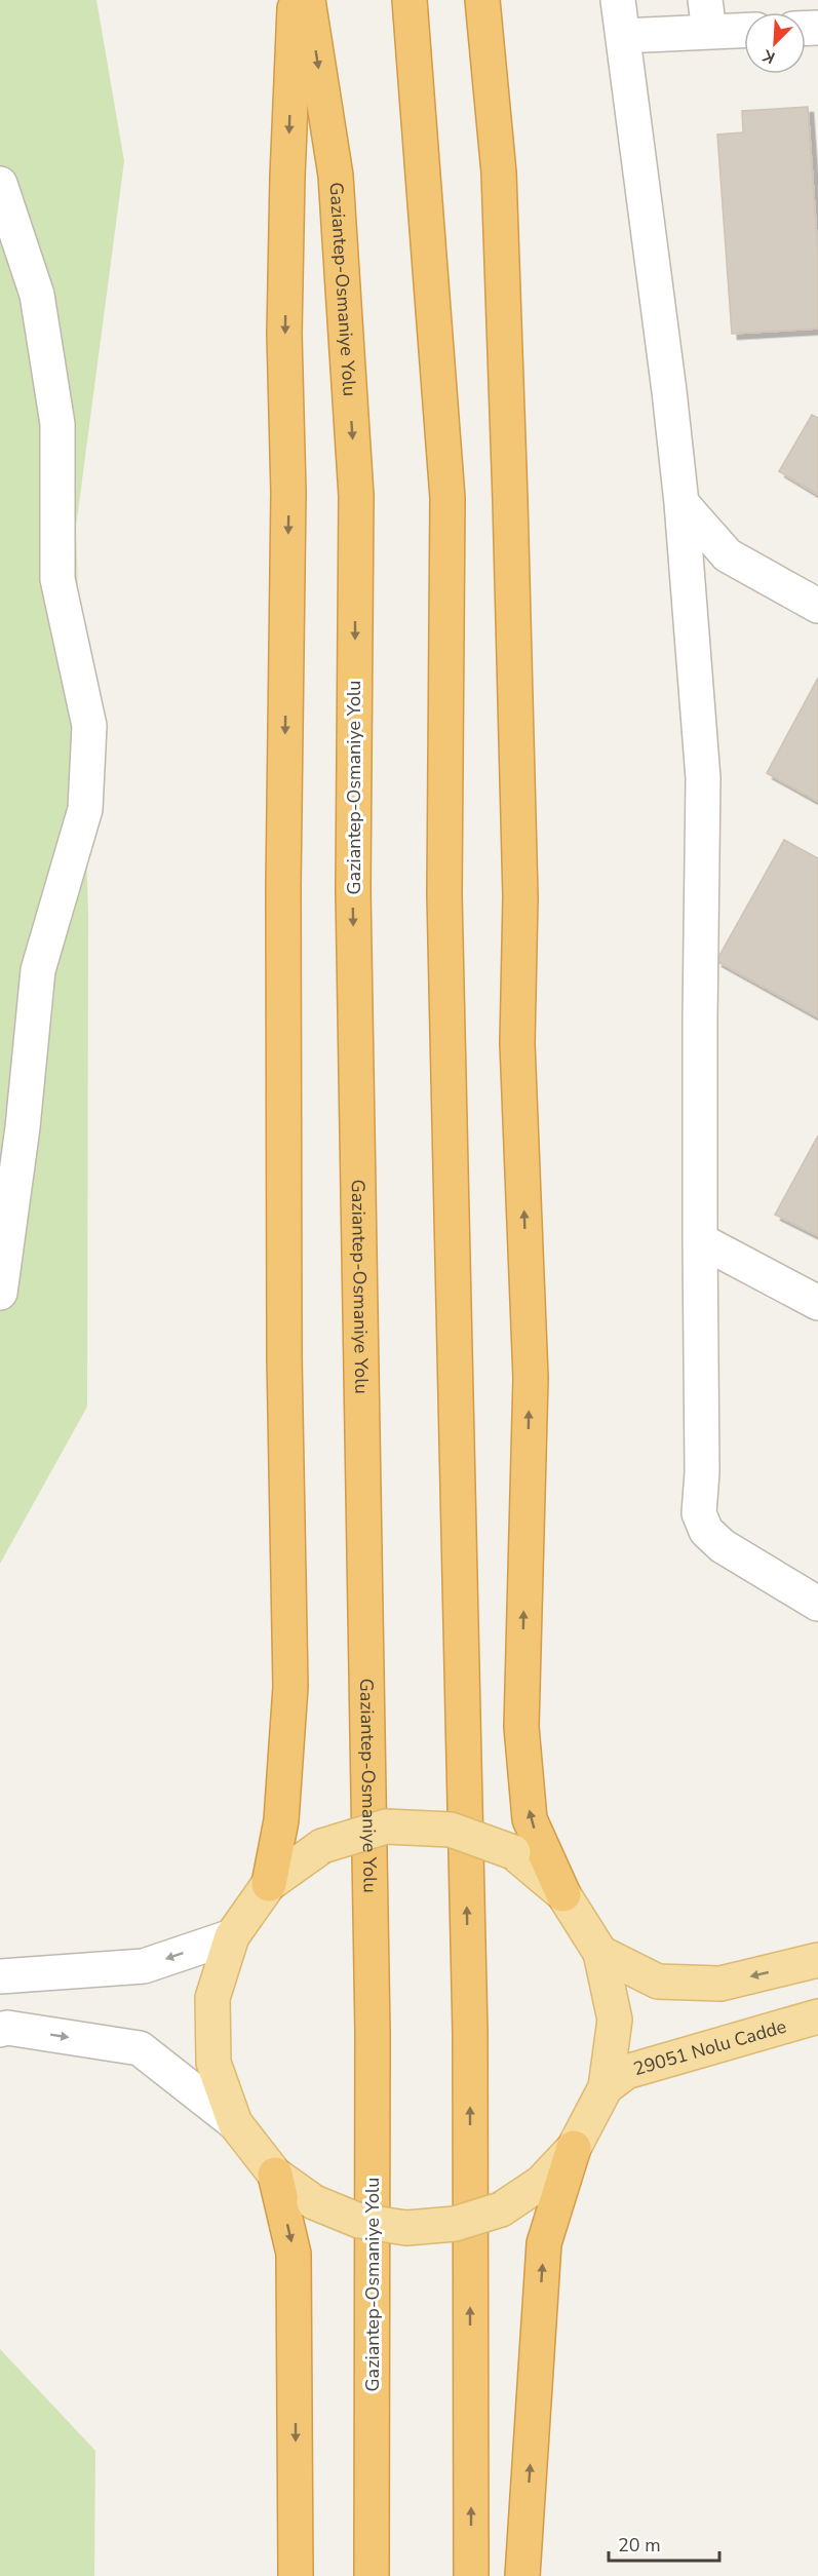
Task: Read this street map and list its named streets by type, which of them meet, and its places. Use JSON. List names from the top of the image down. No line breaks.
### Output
{"streets":{"highway":["Gaziantep-Osmaniye Yolu"],"main road":["29051 Nolu Cadde"]},"scale_bar":"20 m","north":"bottom left"}
